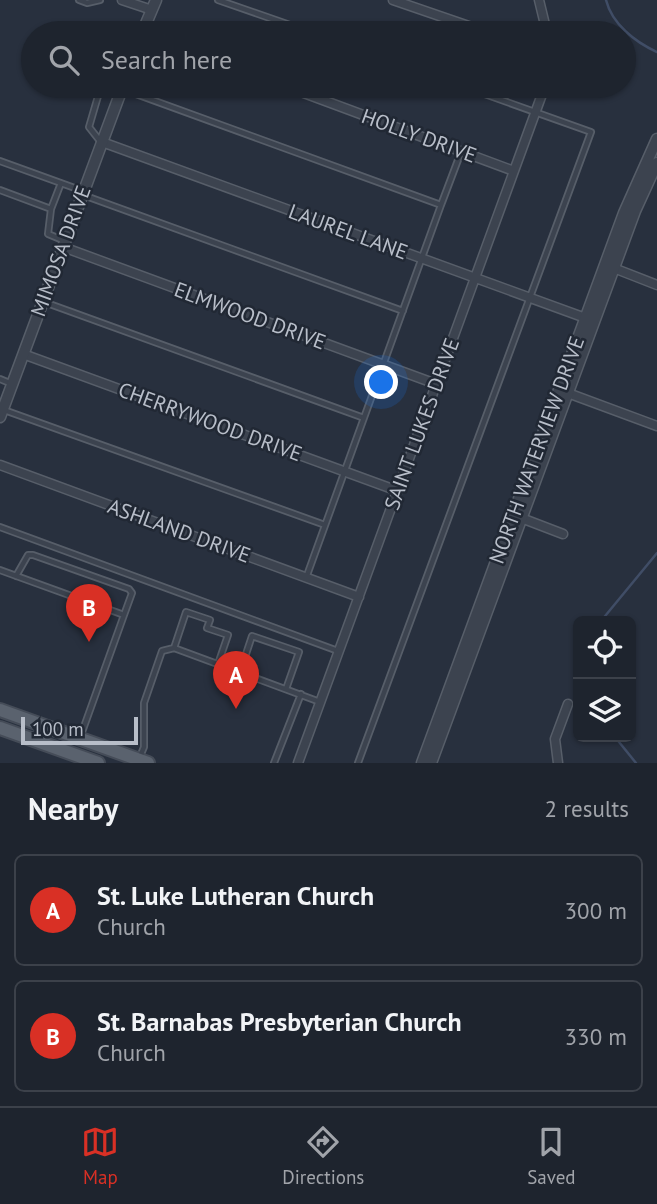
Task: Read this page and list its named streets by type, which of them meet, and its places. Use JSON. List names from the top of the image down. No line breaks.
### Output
{"streets":{"street":["HOLLY DRIVE","LAUREL LANE","MIMOSA DRIVE","ELMWOOD DRIVE","CHERRYWOOD DRIVE","SAINT LUKES DRIVE","NORTH WATERVIEW DRIVE","ASHLAND DRIVE"]},"crossings":[["HOLLY DRIVE","SAINT LUKES DRIVE"],["LAUREL LANE","MIMOSA DRIVE"],["LAUREL LANE","SAINT LUKES DRIVE"],["LAUREL LANE","NORTH WATERVIEW DRIVE"],["MIMOSA DRIVE","ELMWOOD DRIVE"],["MIMOSA DRIVE","CHERRYWOOD DRIVE"],["ELMWOOD DRIVE","SAINT LUKES DRIVE"],["CHERRYWOOD DRIVE","SAINT LUKES DRIVE"],["SAINT LUKES DRIVE","ASHLAND DRIVE"]],"scale_bar":"100 m","page":{"search":"Search here","pins":["B","A"],"scale":"100 m","heading":["Nearby","2 results"],"list":[{"mark":"A","name":"St. Luke Lutheran Church","note":"Church","value":"300 m"},{"mark":"B","name":"St. Barnabas Presbyterian Church","note":"Church","value":"330 m"}],"nav":["Map","Directions","Saved"]}}
